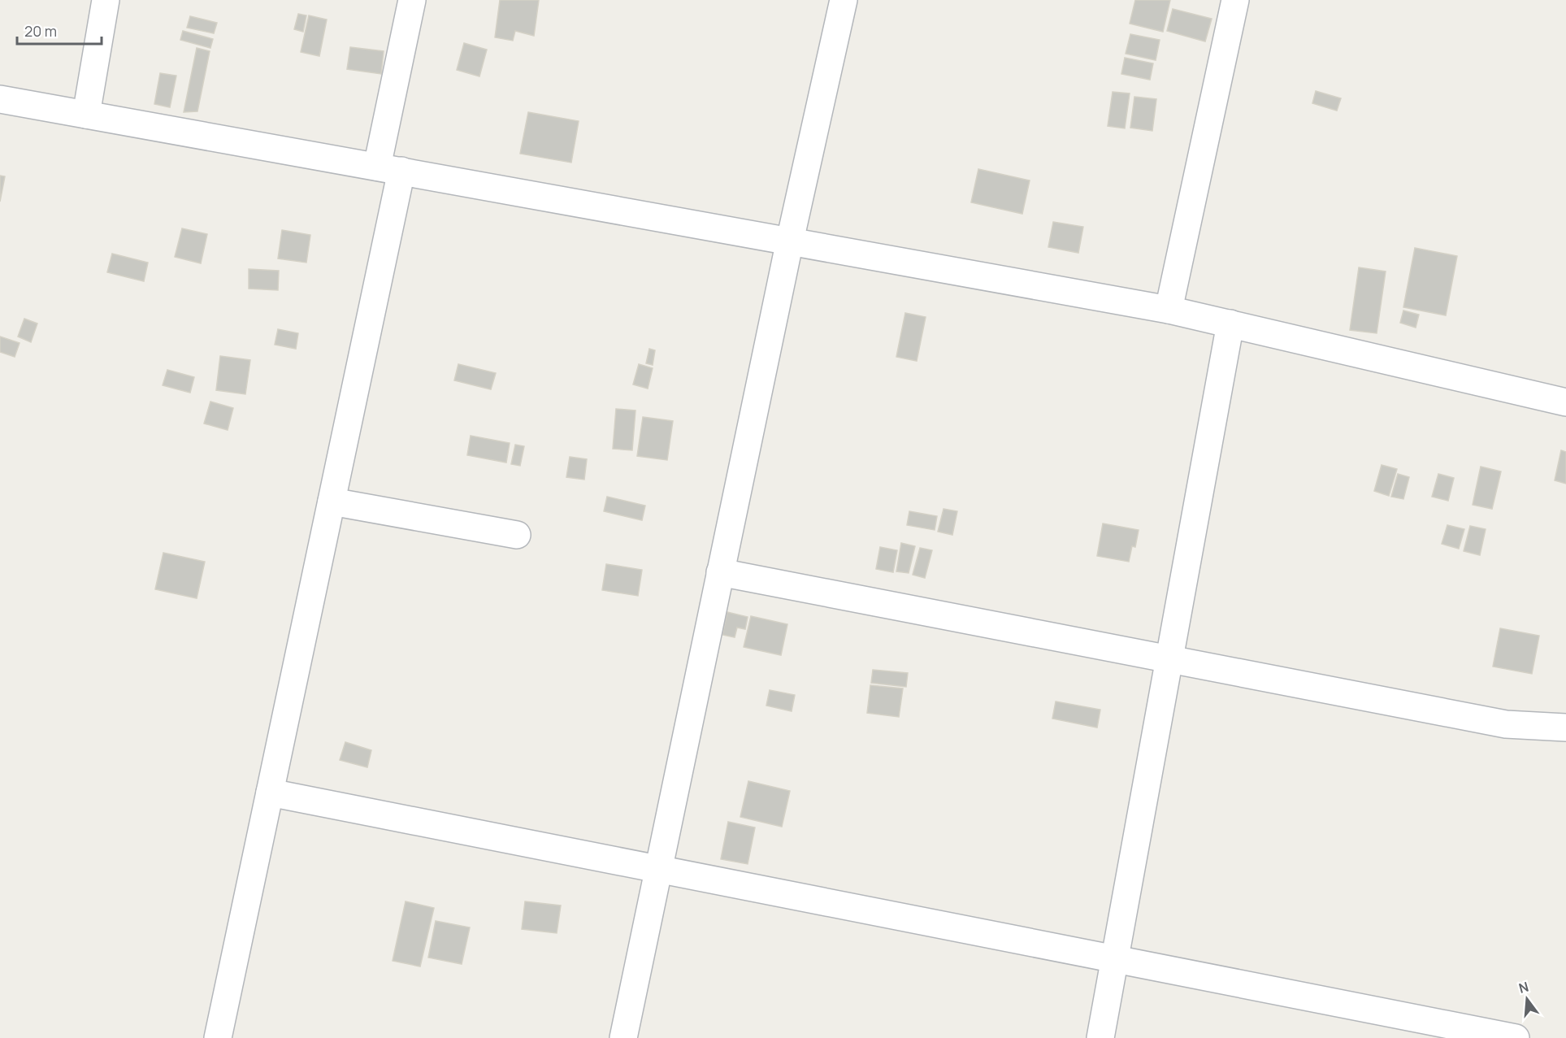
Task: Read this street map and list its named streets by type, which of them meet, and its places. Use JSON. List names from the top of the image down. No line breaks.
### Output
{"scale_bar":"20 m","north":"top"}
